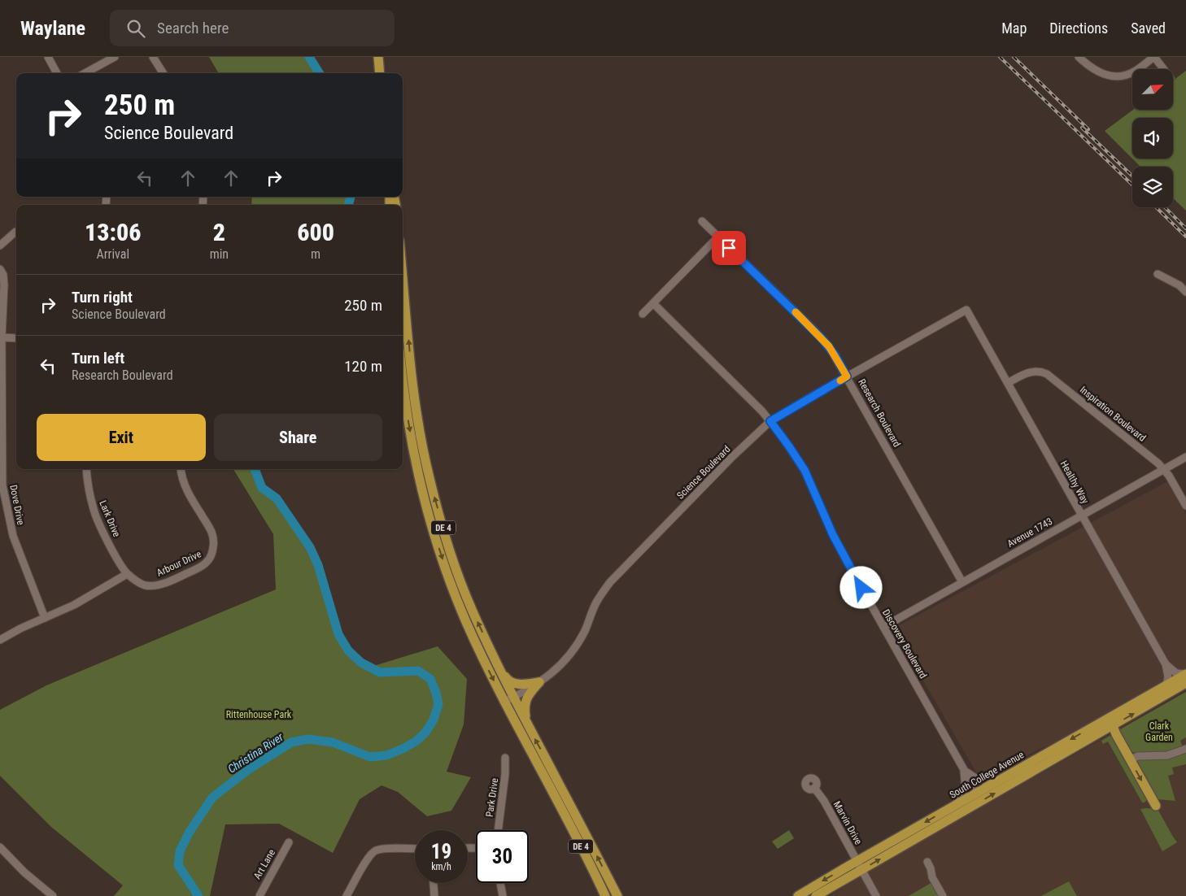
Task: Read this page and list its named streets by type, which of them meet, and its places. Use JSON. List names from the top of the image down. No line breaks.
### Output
{"streets":{"main road":["DE 4","South College Avenue"],"street":["Research Boulevard","Inspiration Boulevard","Science Boulevard","Healthy Way","Dove Drive","Lark Drive","Avenue 1743","Arbour Drive","Discovery Boulevard","Park Drive","Marvin Drive","Art Lane"]},"crossings":[["Research Boulevard","Science Boulevard"],["Research Boulevard","Avenue 1743"],["Inspiration Boulevard","Healthy Way"],["Inspiration Boulevard","Avenue 1743"],["Science Boulevard","Healthy Way"],["Science Boulevard","DE 4"],["Science Boulevard","Discovery Boulevard"],["Healthy Way","Avenue 1743"],["Healthy Way","South College Avenue"],["Lark Drive","Arbour Drive"],["Avenue 1743","Discovery Boulevard"],["Discovery Boulevard","South College Avenue"],["South College Avenue","Marvin Drive"]],"water":["Christina River"],"parks":["Rittenhouse Park","Clark Garden"],"north":"top right","page":{"header":"Waylane","search":"Search here","nav":["Map","Directions","Saved"],"turn":["250 m","Science Boulevard"],"eta":["13:06","Arrival","2","min","600","m"],"list":[{"name":"Turn right","note":"Science Boulevard","value":"250 m"},{"name":"Turn left","note":"Research Boulevard","value":"120 m"}],"buttons":["Exit","Share"],"speed":"19 km/h","limit":"30"}}
